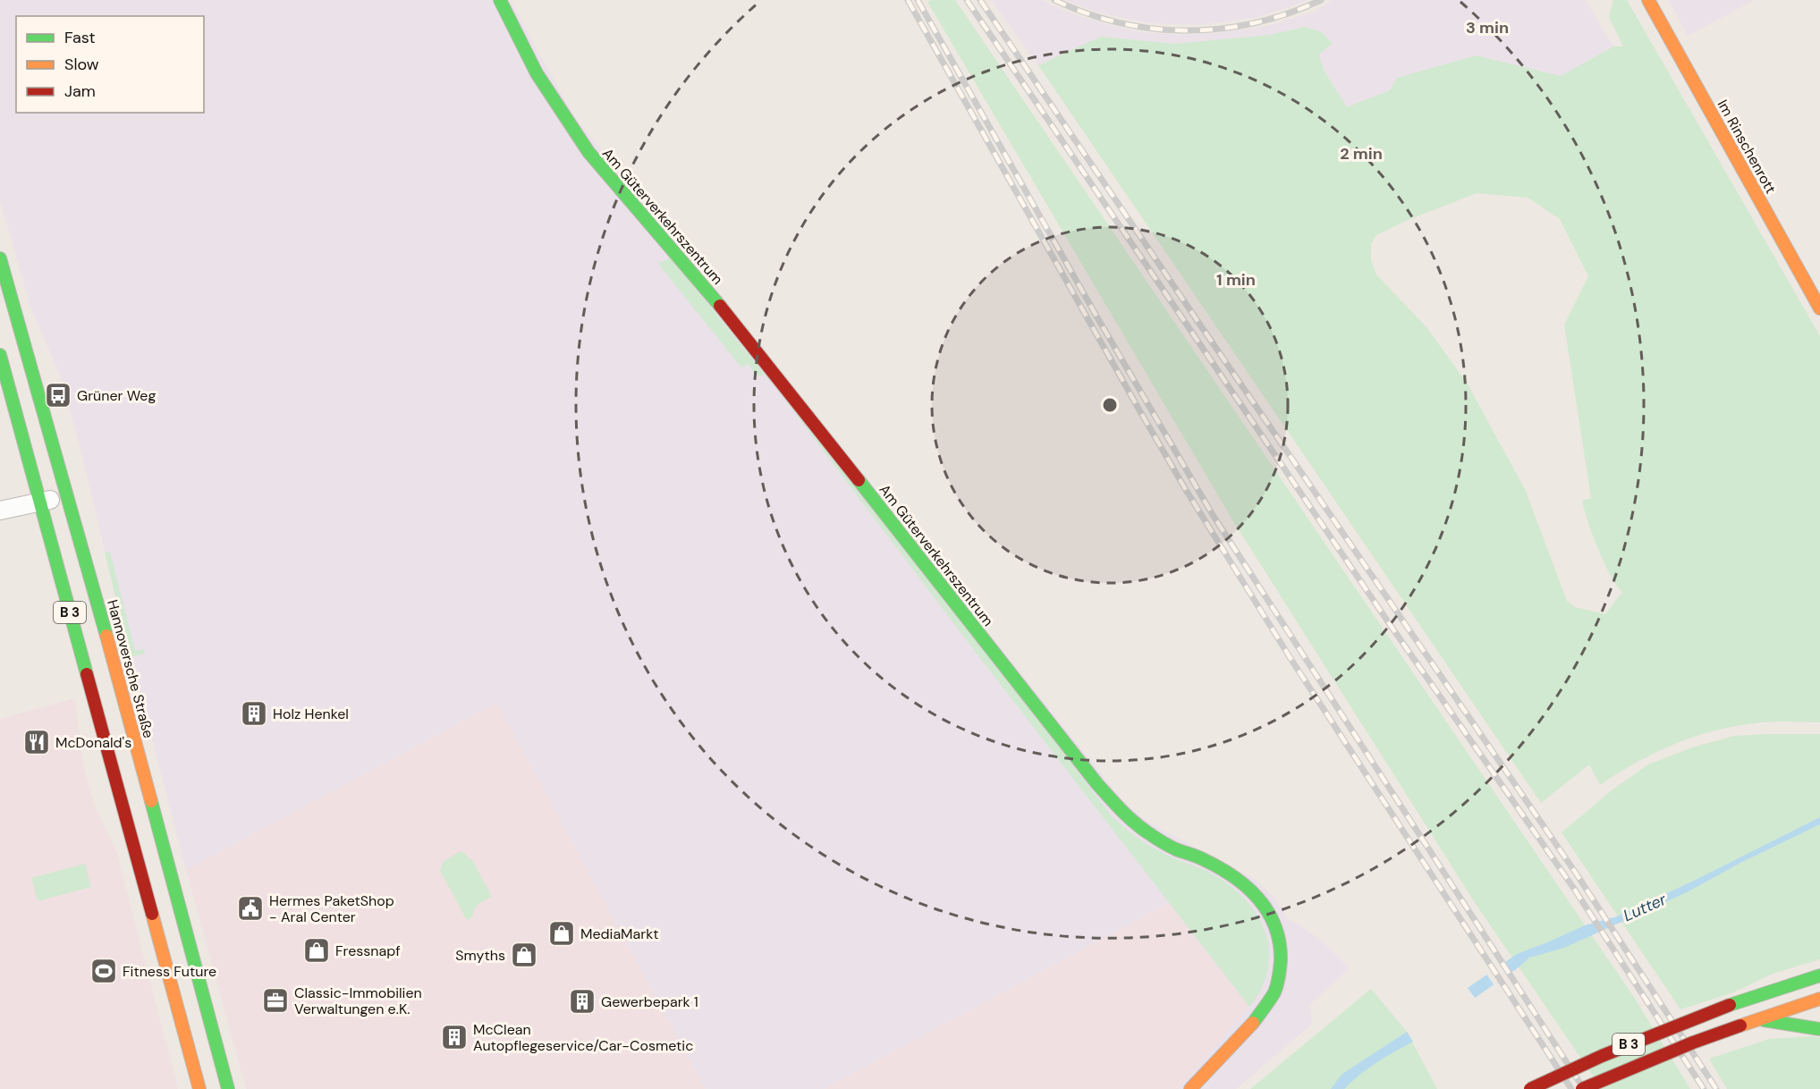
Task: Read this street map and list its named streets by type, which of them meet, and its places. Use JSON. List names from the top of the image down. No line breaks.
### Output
{"streets":{"main road":["Im Rinschenrott","Am Güterverkehrszentrum","B 3","Hannoversche Straße"]},"water":["Lutter"],"places":{"bus stop":["Grüner Weg"],"building":["Holz Henkel","Gewerbepark 1","McClean Autopflegeservice/Car-Cosmetic"],"restaurant":["McDonald's"],"public building":["Hermes PaketShop - Aral Center"],"shop":["MediaMarkt","Fressnapf","Smyths"],"sports":["Fitness Future"],"office":["Classic-Immobilien Verwaltungen e.K."]},"legend":["Fast","Slow","Jam"],"rings":["3 min","2 min","1 min"]}
